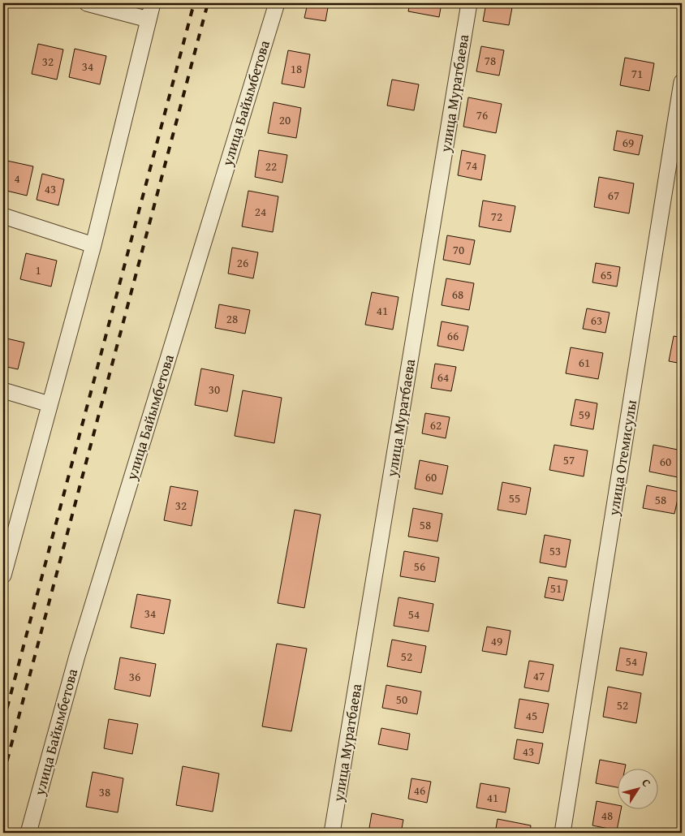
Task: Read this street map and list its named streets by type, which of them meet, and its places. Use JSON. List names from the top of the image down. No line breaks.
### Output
{"streets":{"street":["улица Муратбаева","улица Байымбетова","улица Отемисулы"]},"house_numbers":["78","32","34","18","71","76","20","69","74","22","4","43","67","24","72","70","26","1","65","68","41","28","63","66","61","64","30","59","62","57","60","60","55","58","32","58","53","56","51","34","54","49","52","54","47","36","50","52","45","43","46","38","41","48"],"north":"top right"}
